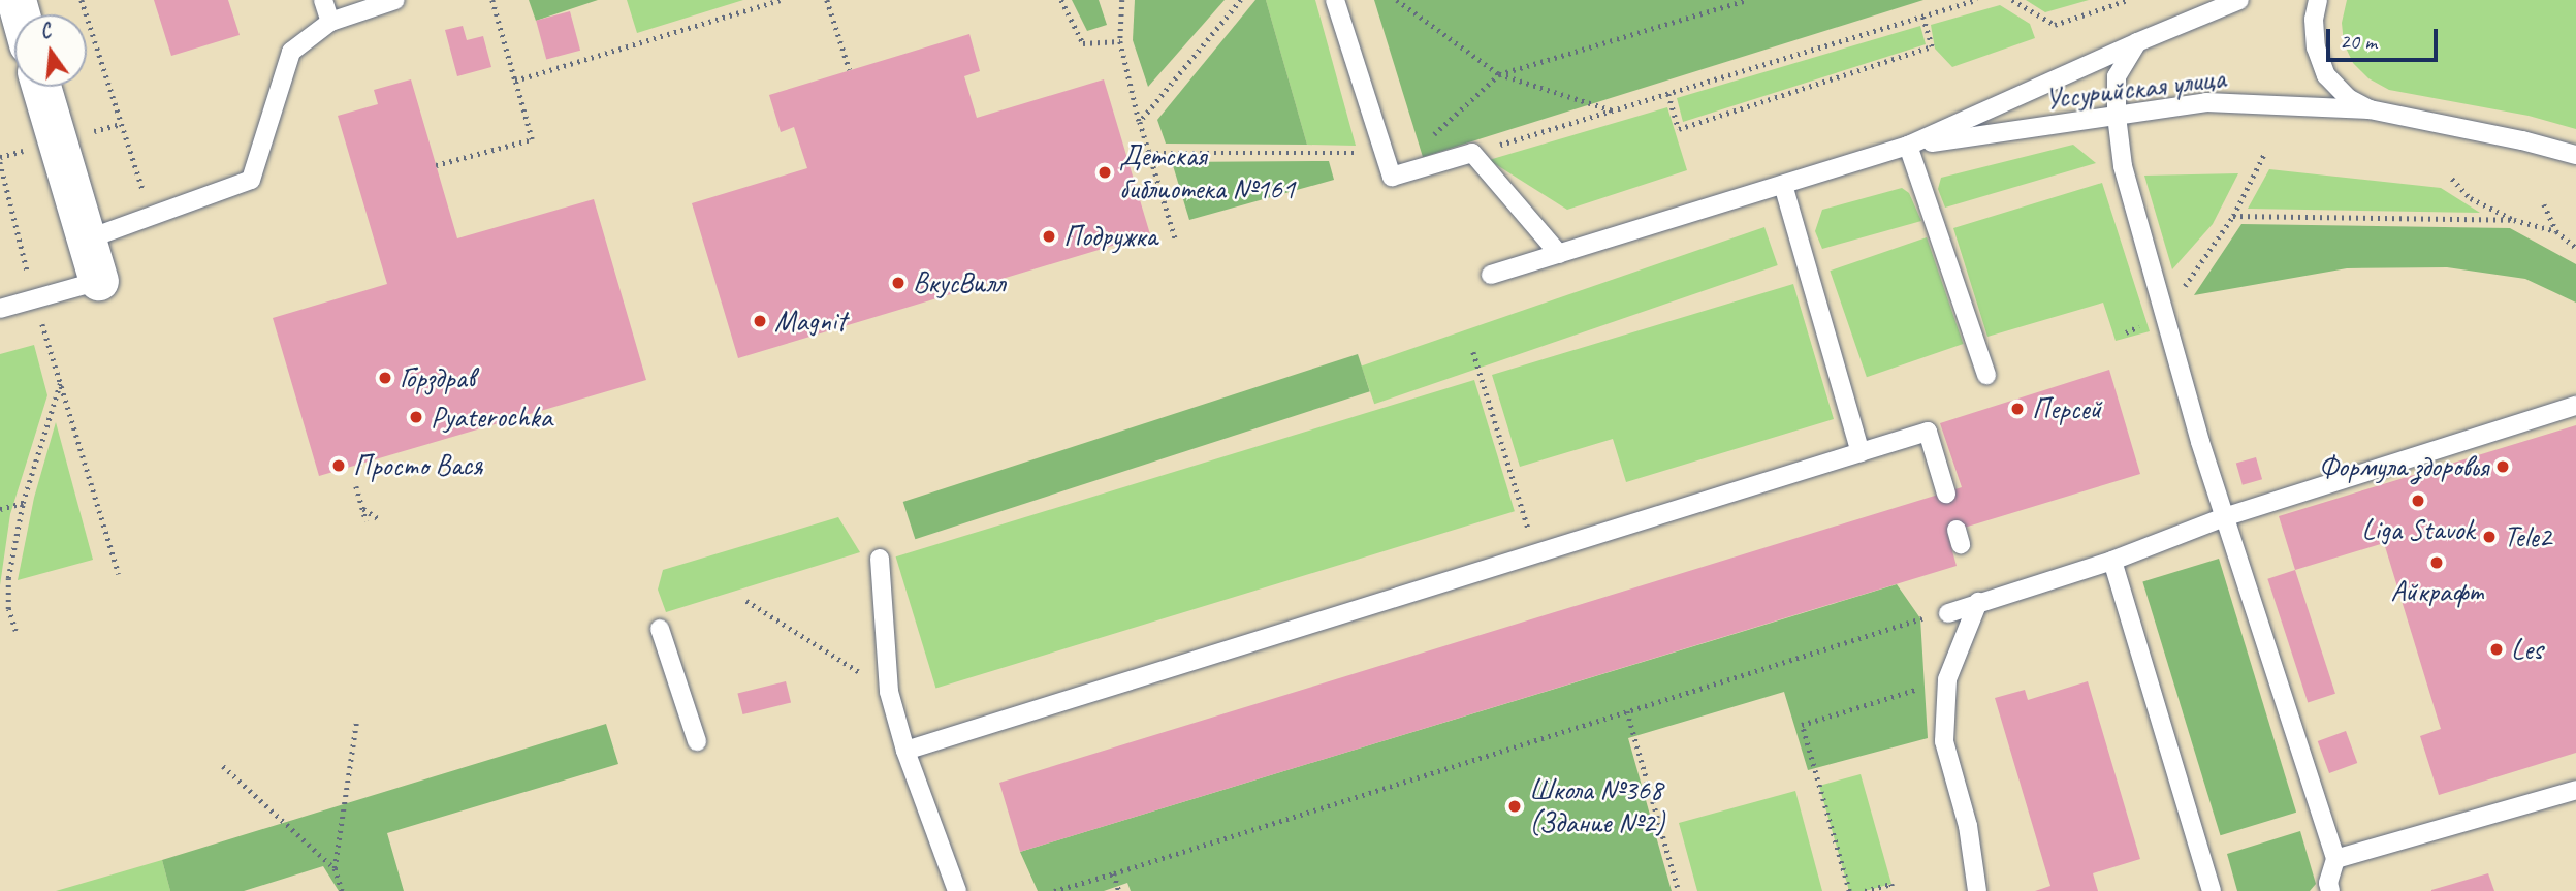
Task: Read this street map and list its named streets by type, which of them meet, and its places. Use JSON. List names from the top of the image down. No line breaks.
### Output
{"streets":{"lane":["Уссурийская улица"]},"places":["Детская библиотека №161","Подружка","ВкусВилл","Magnit","Горздрав","Персей","Pyaterochka","Просто Вася","Формула здоровья","Liga Stavok","Tele2","Айкрафт","Les","Школа №368 (Здание №2)"],"scale_bar":"20 m","north":"top"}
